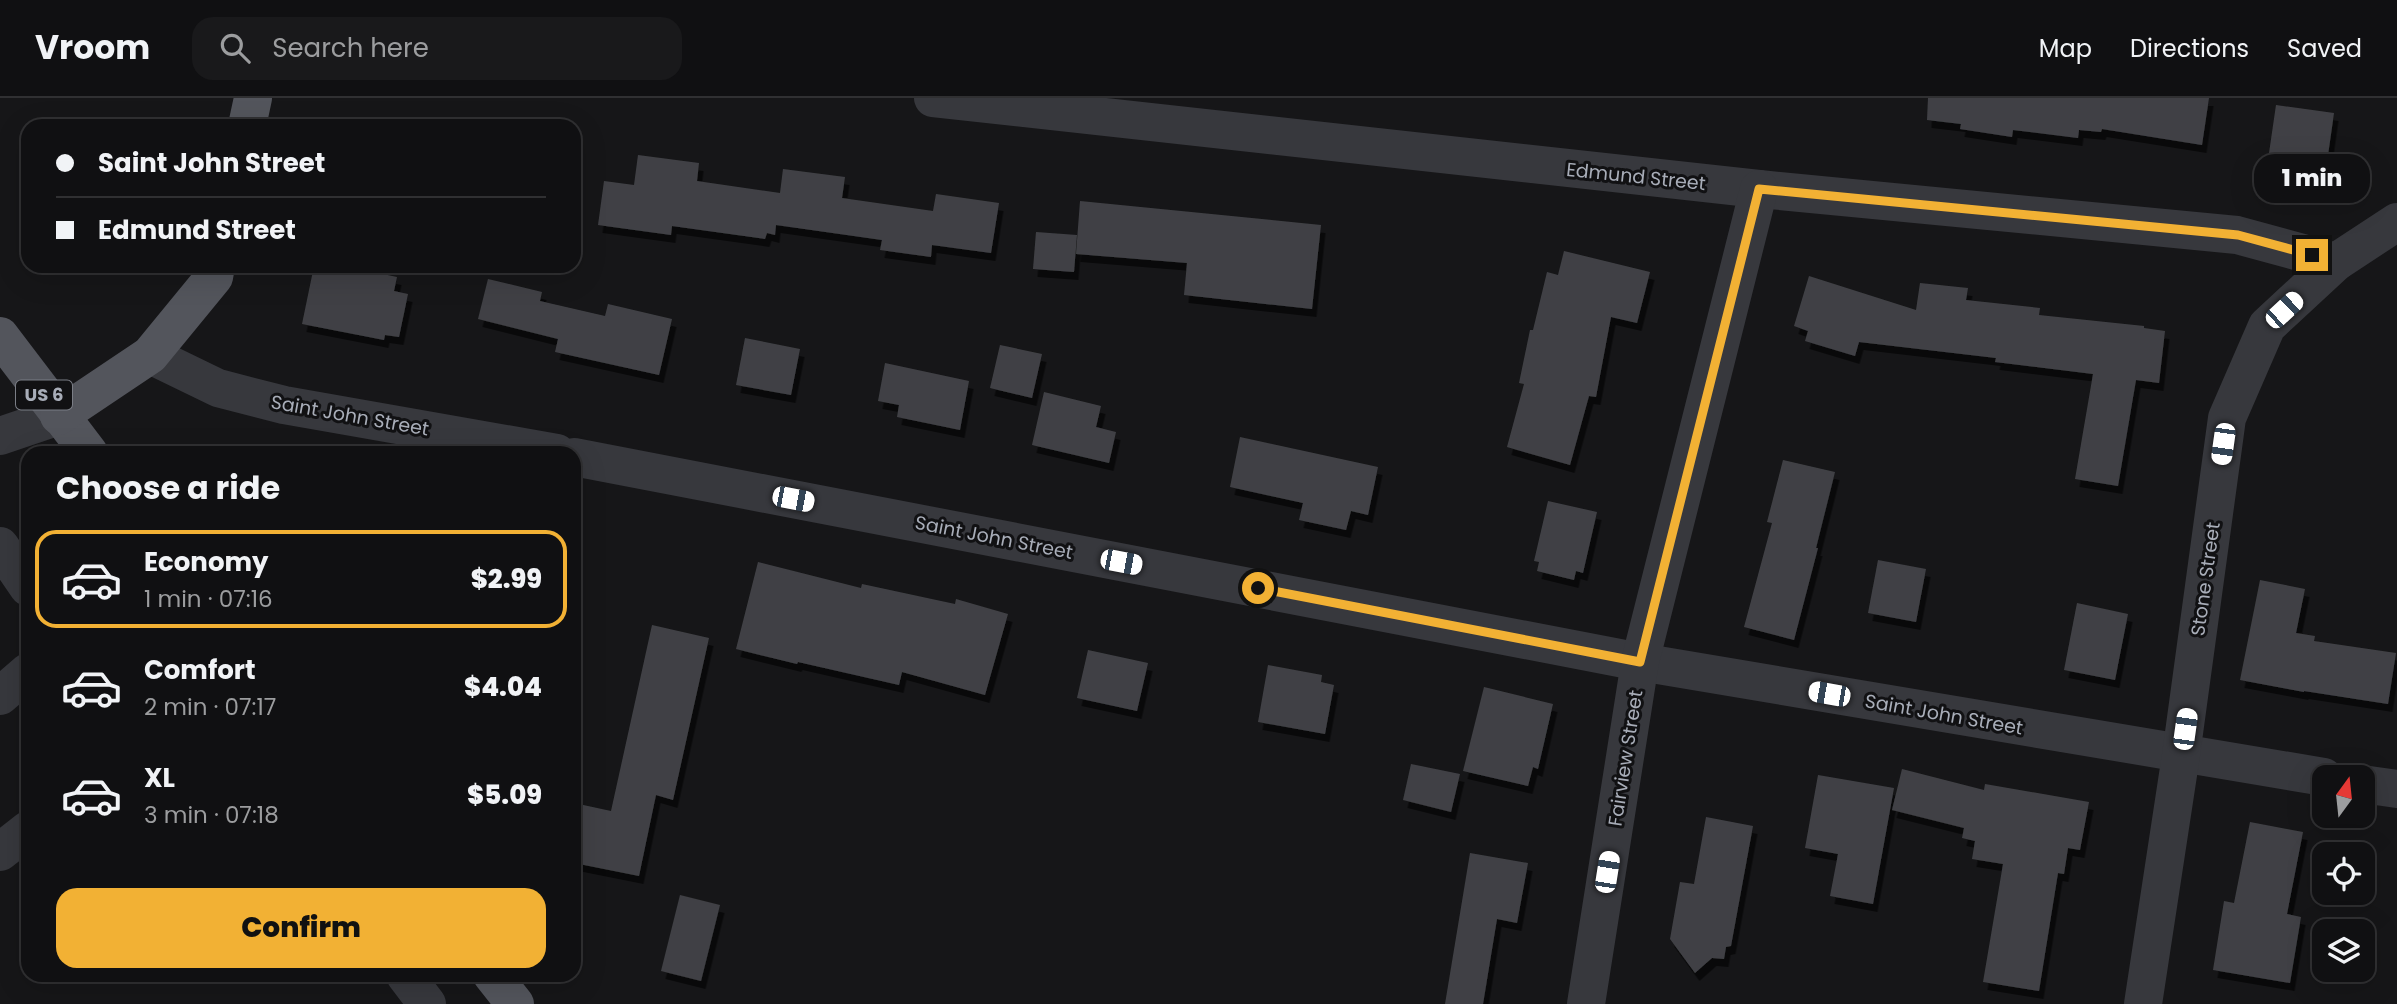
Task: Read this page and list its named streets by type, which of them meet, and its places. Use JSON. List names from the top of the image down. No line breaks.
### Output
{"streets":{"main road":["US 6"],"street":["Edmund Street","Saint John Street","Stone Street","Fairview Street"]},"crossings":[["Edmund Street","Stone Street"],["Edmund Street","Fairview Street"],["Saint John Street","Stone Street"],["Saint John Street","Fairview Street"]],"north":"top","page":{"header":"Vroom","search":"Search here","nav":["Map","Directions","Saved"],"banner":["Saint John Street","Edmund Street"],"bubble":"1 min","heading":"Choose a ride","list":[{"name":"Economy","note":"1 min · 07:16","value":"$2.99"},{"name":"Comfort","note":"2 min · 07:17","value":"$4.04"},{"name":"XL","note":"3 min · 07:18","value":"$5.09"}],"buttons":"Confirm"}}
